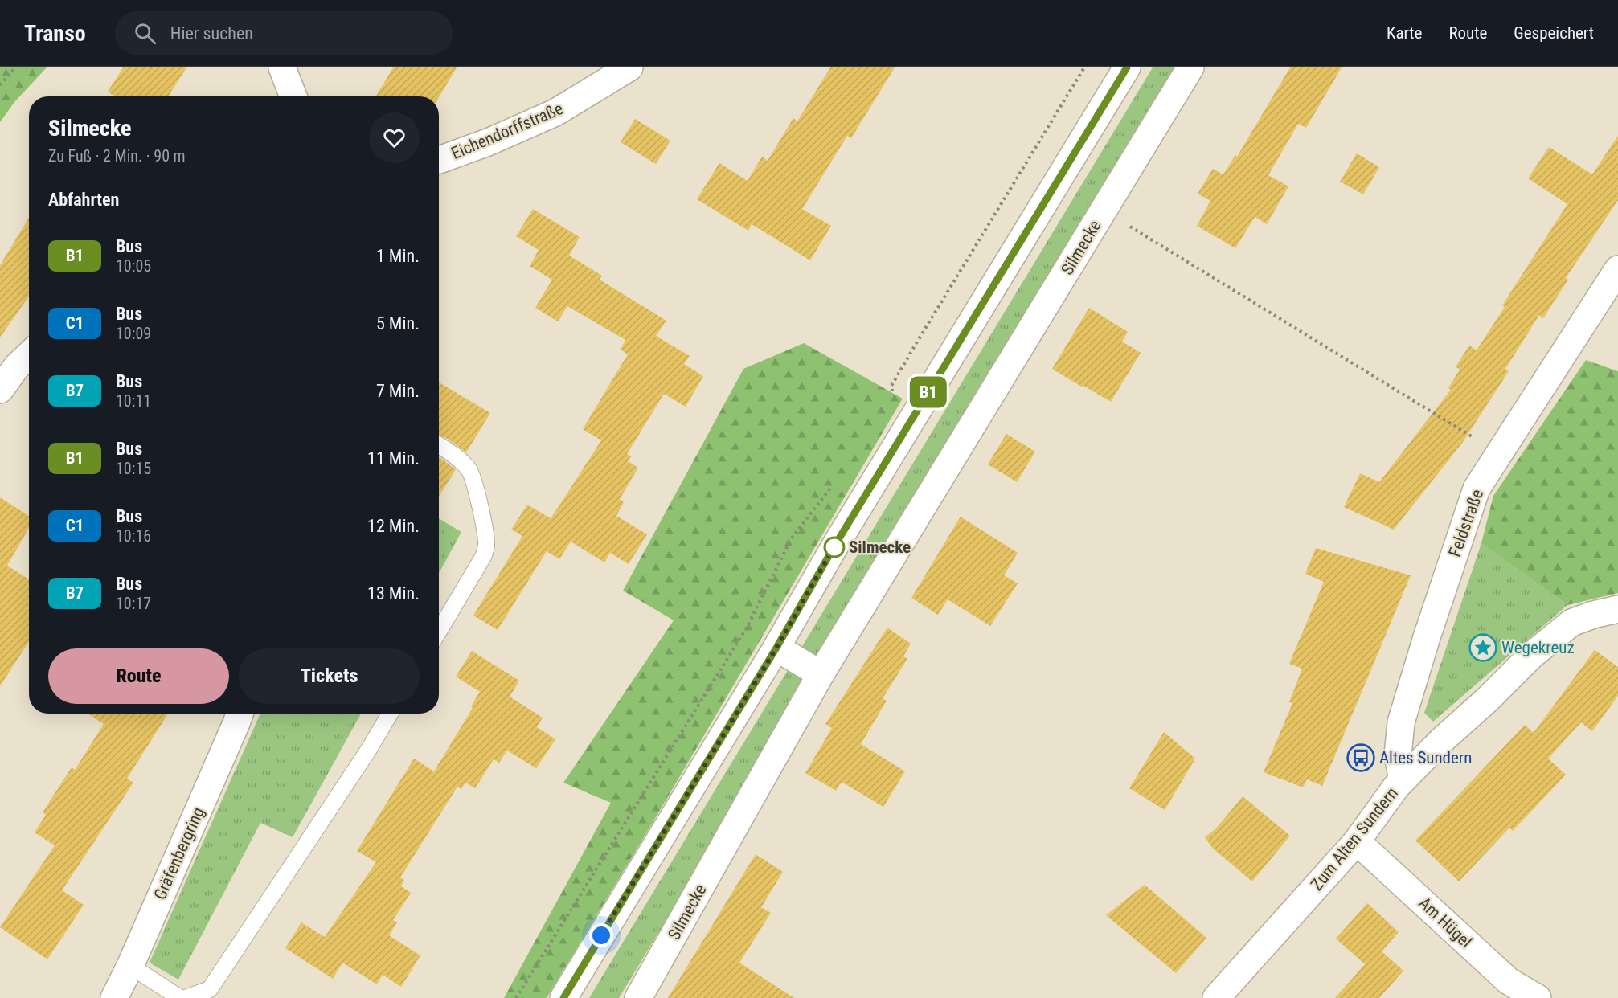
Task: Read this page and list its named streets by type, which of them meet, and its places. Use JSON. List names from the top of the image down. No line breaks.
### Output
{"streets":{"street":["Eichendorffstraße","Silmecke","Feldstraße","Zum Alten Sundern","Gräfenbergring","Am Hügel"]},"crossings":[["Feldstraße","Zum Alten Sundern"],["Zum Alten Sundern","Am Hügel"]],"places":{"other":["Silmecke"],"place":["Wegekreuz"],"bus stop":["Altes Sundern"]},"lines":["bus line B1"],"page":{"header":"Transo","search":"Hier suchen","nav":["Karte","Route","Gespeichert"],"on_map":"B1","heading":[["Silmecke","Zu Fuß · 2 Min. · 90 m"],"Abfahrten"],"list":[{"mark":"B1","name":"Bus","note":"10:05","value":"1 Min."},{"mark":"C1","name":"Bus","note":"10:09","value":"5 Min."},{"mark":"B7","name":"Bus","note":"10:11","value":"7 Min."},{"mark":"B1","name":"Bus","note":"10:15","value":"11 Min."},{"mark":"C1","name":"Bus","note":"10:16","value":"12 Min."},{"mark":"B7","name":"Bus","note":"10:17","value":"13 Min."}],"buttons":["Route","Tickets"]}}
